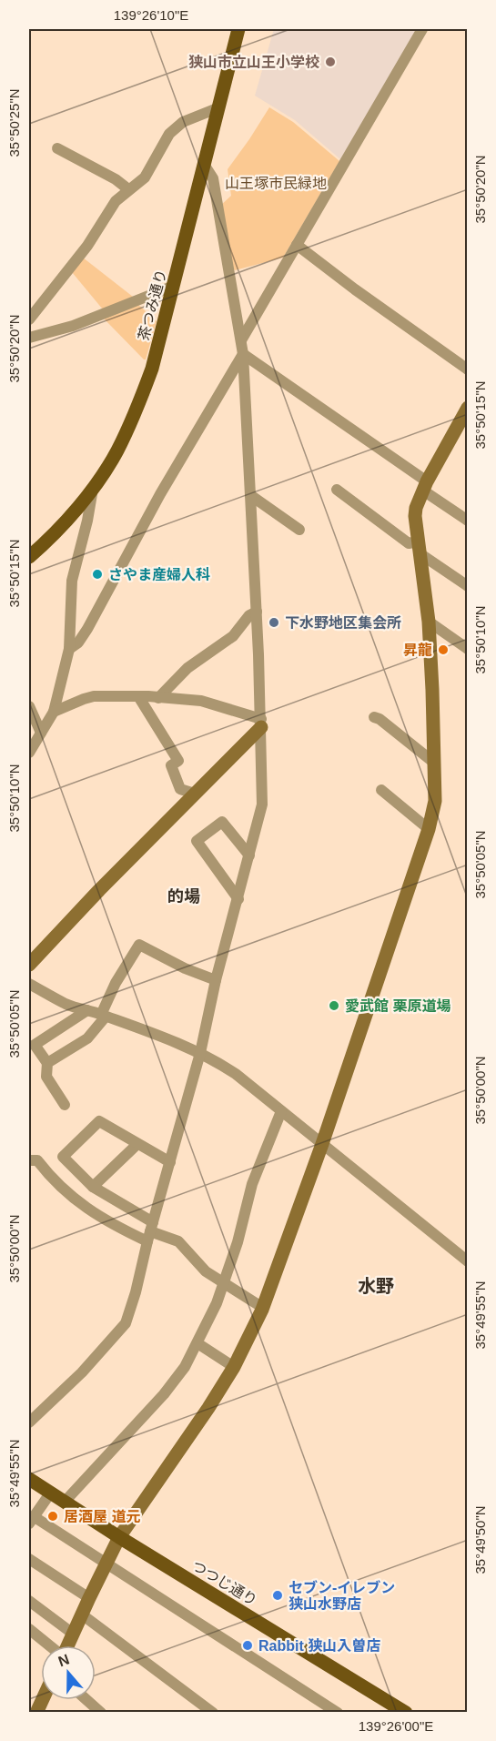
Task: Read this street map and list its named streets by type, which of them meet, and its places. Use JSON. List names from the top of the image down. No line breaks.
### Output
{"streets":{"main road":["茶つみ通り","つつじ通り"]},"districts":["的場","水野"],"parks":["山王塚市民緑地"],"places":["狭山市立山王小学校","さやま産婦人科","下水野地区集会所","昇龍","愛武館 栗原道場","居酒屋 道元","セブン-イレブン 狭山水野店","Rabbit 狭山入曽店"],"north":"top","coordinates":["139°26'10\"E","35°50'25\"N","35°50'20\"N","35°50'15\"N","35°50'10\"N","35°50'05\"N","35°50'00\"N","35°49'55\"N","35°49'50\"N","139°26'00\"E"]}
